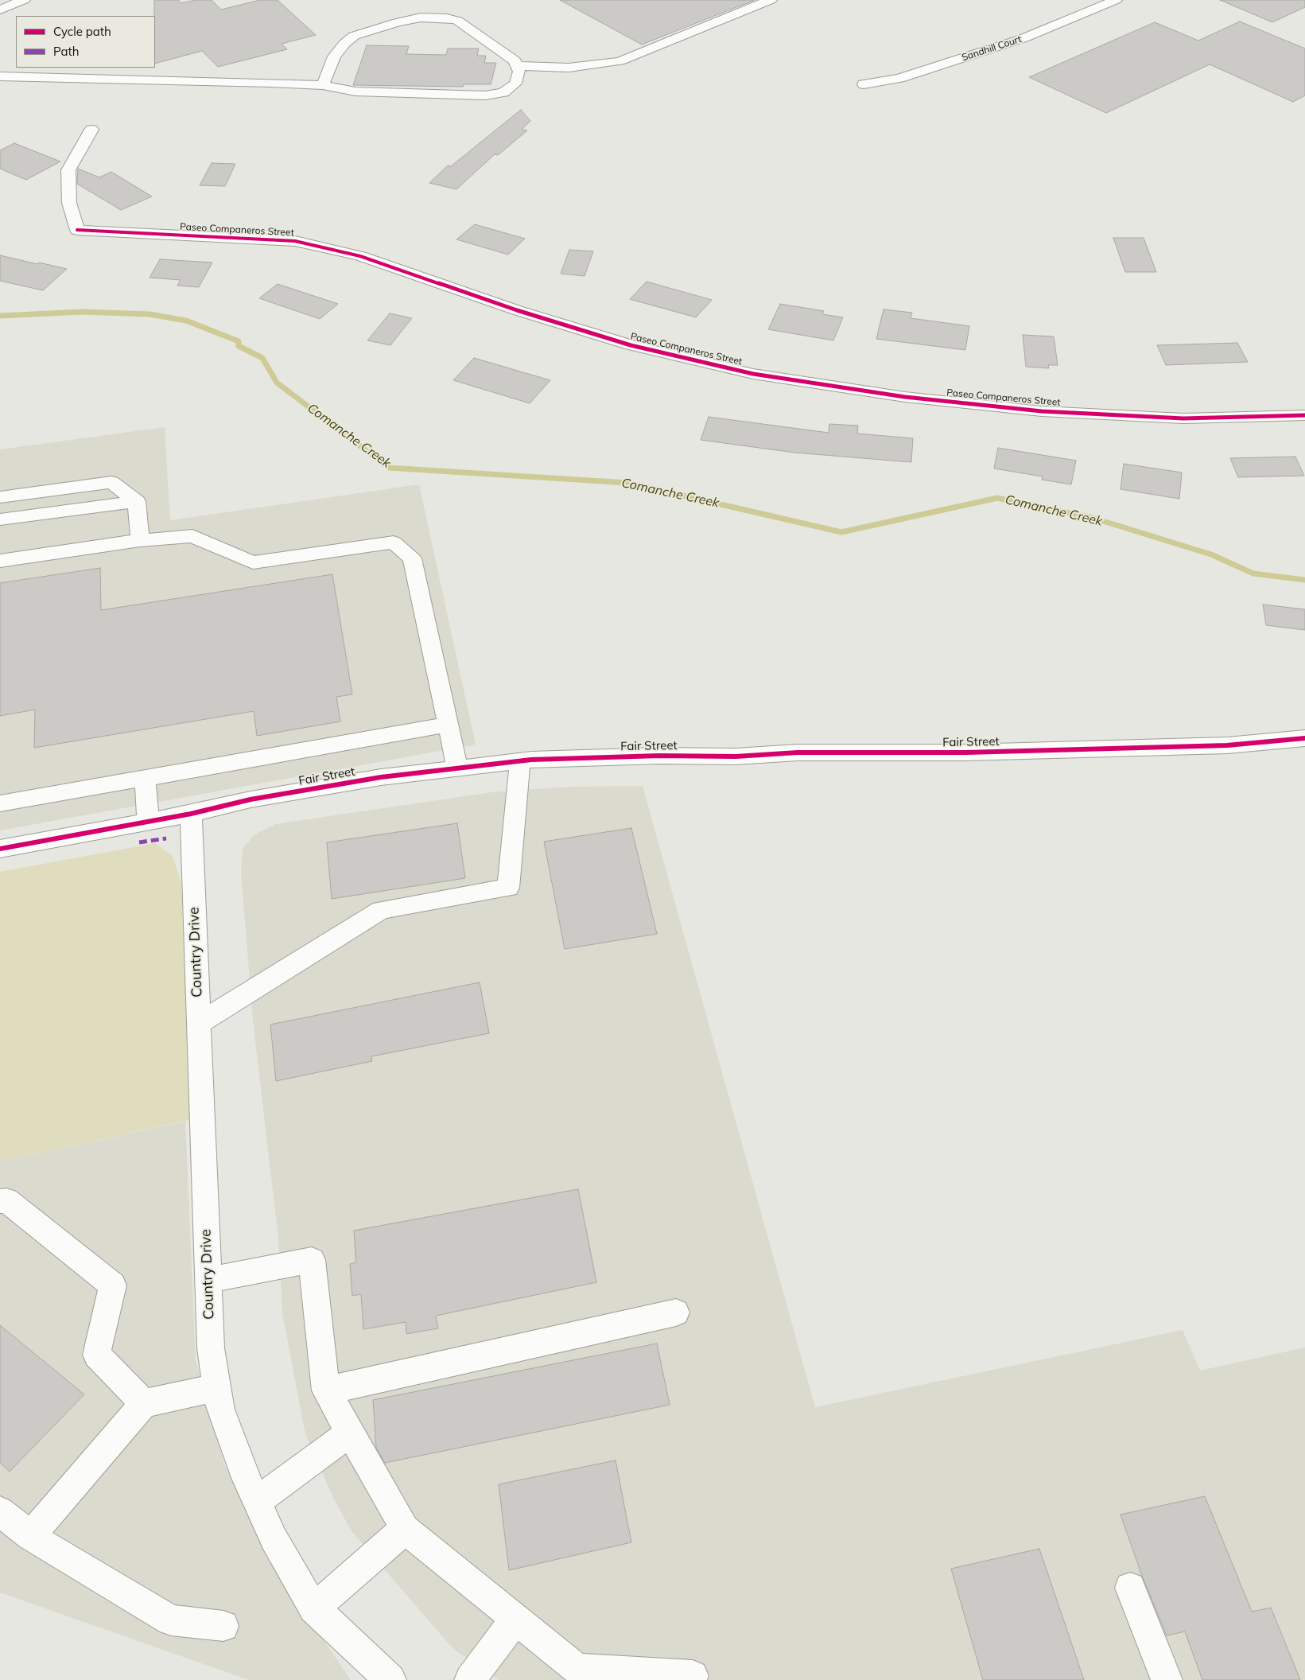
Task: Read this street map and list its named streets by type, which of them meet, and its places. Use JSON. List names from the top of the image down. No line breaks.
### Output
{"streets":{"street":["Sandhill Court","Paseo Companeros Street","Fair Street","Country Drive"]},"crossings":[["Fair Street","Country Drive"]],"water":["Comanche Creek"],"legend":["Cycle path","Path"]}
